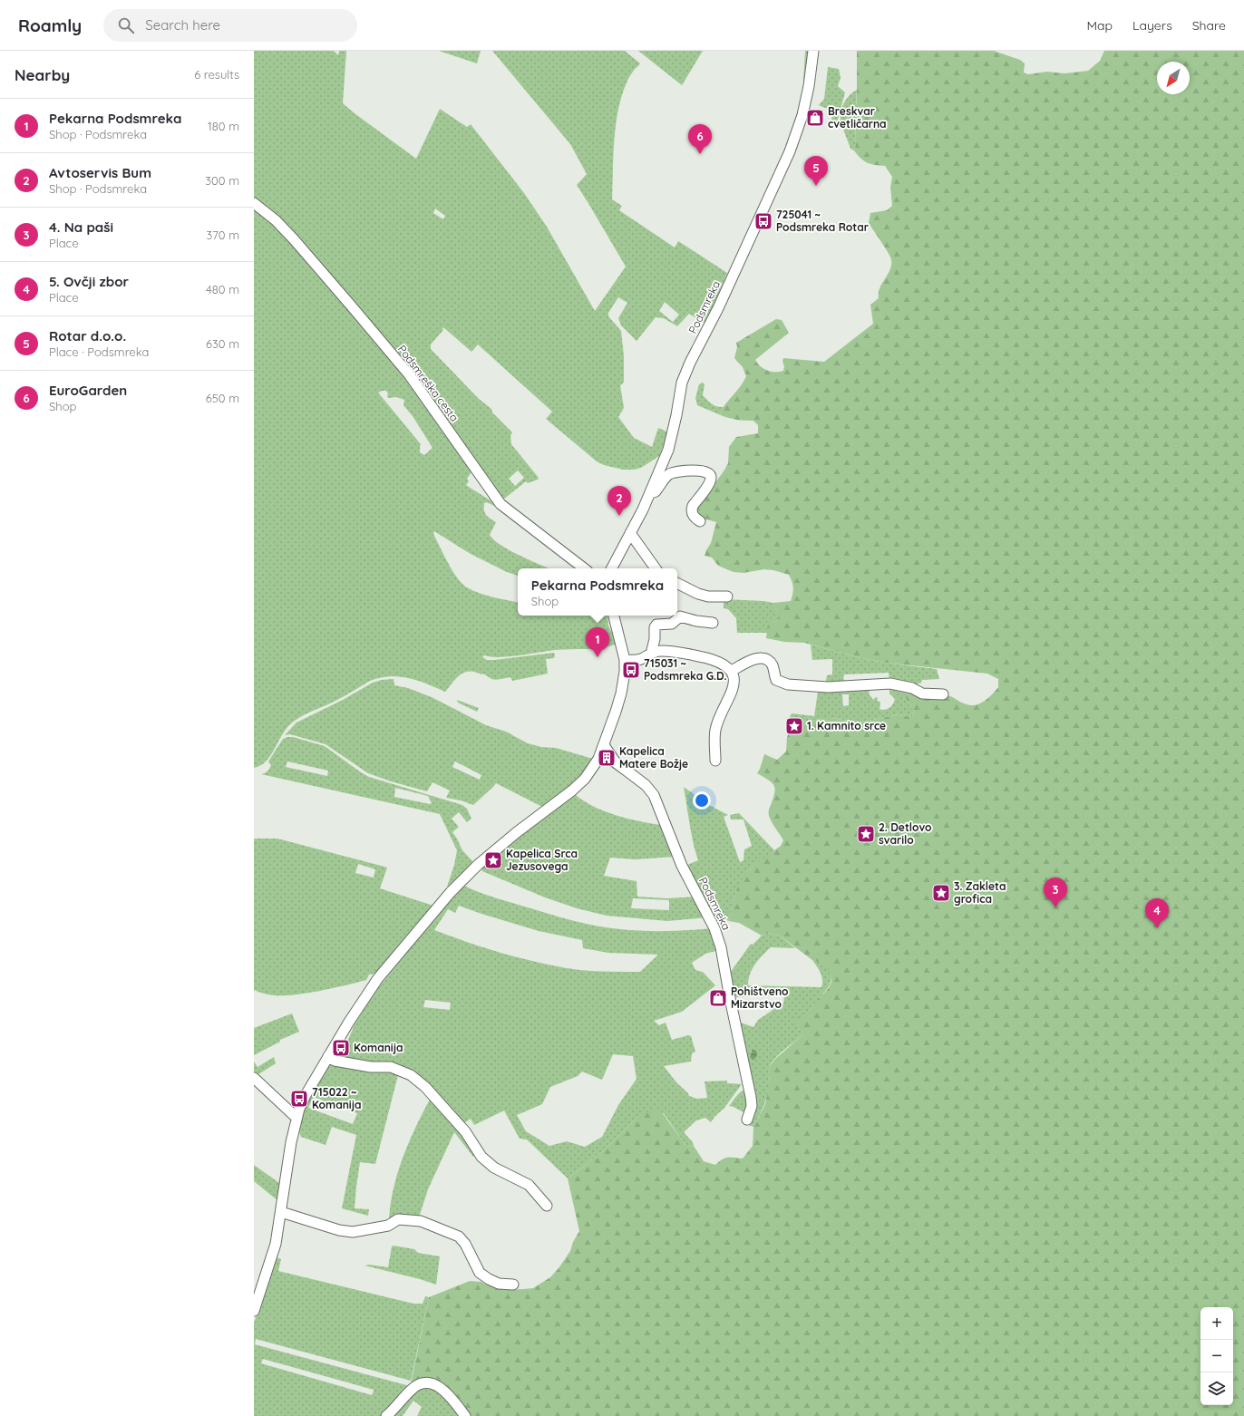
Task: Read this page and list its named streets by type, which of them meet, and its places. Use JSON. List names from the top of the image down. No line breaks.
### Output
{"streets":{"street":["Podsmreka","Podsmreška cesta"]},"places":{"shop":["Breskvar cvetličarna","Pohištveno Mizarstvo"],"bus stop":["725041 ~ Podsmreka Rotar","715031 ~ Podsmreka G.D.","Komanija","715022 ~ Komanija"],"place":["1. Kamnito srce","2. Detlovo svarilo","Kapelica Srca Jezusovega","3. Zakleta grofica"],"building":["Kapelica Matere Božje"]},"north":"bottom left","page":{"header":"Roamly","search":"Search here","nav":["Map","Layers","Share"],"heading":["Nearby","6 results"],"list":[{"mark":"1","name":"Pekarna Podsmreka","note":"Shop · Podsmreka","value":"180 m"},{"mark":"2","name":"Avtoservis Bum","note":"Shop · Podsmreka","value":"300 m"},{"mark":"3","name":"4. Na paši","note":"Place","value":"370 m"},{"mark":"4","name":"5. Ovčji zbor","note":"Place","value":"480 m"},{"mark":"5","name":"Rotar d.o.o.","note":"Place · Podsmreka","value":"630 m"},{"mark":"6","name":"EuroGarden","note":"Shop","value":"650 m"}],"pins":["6","5","2","1","3","4"],"popup":["Pekarna Podsmreka","Shop"],"map_buttons":["+","−"]}}
